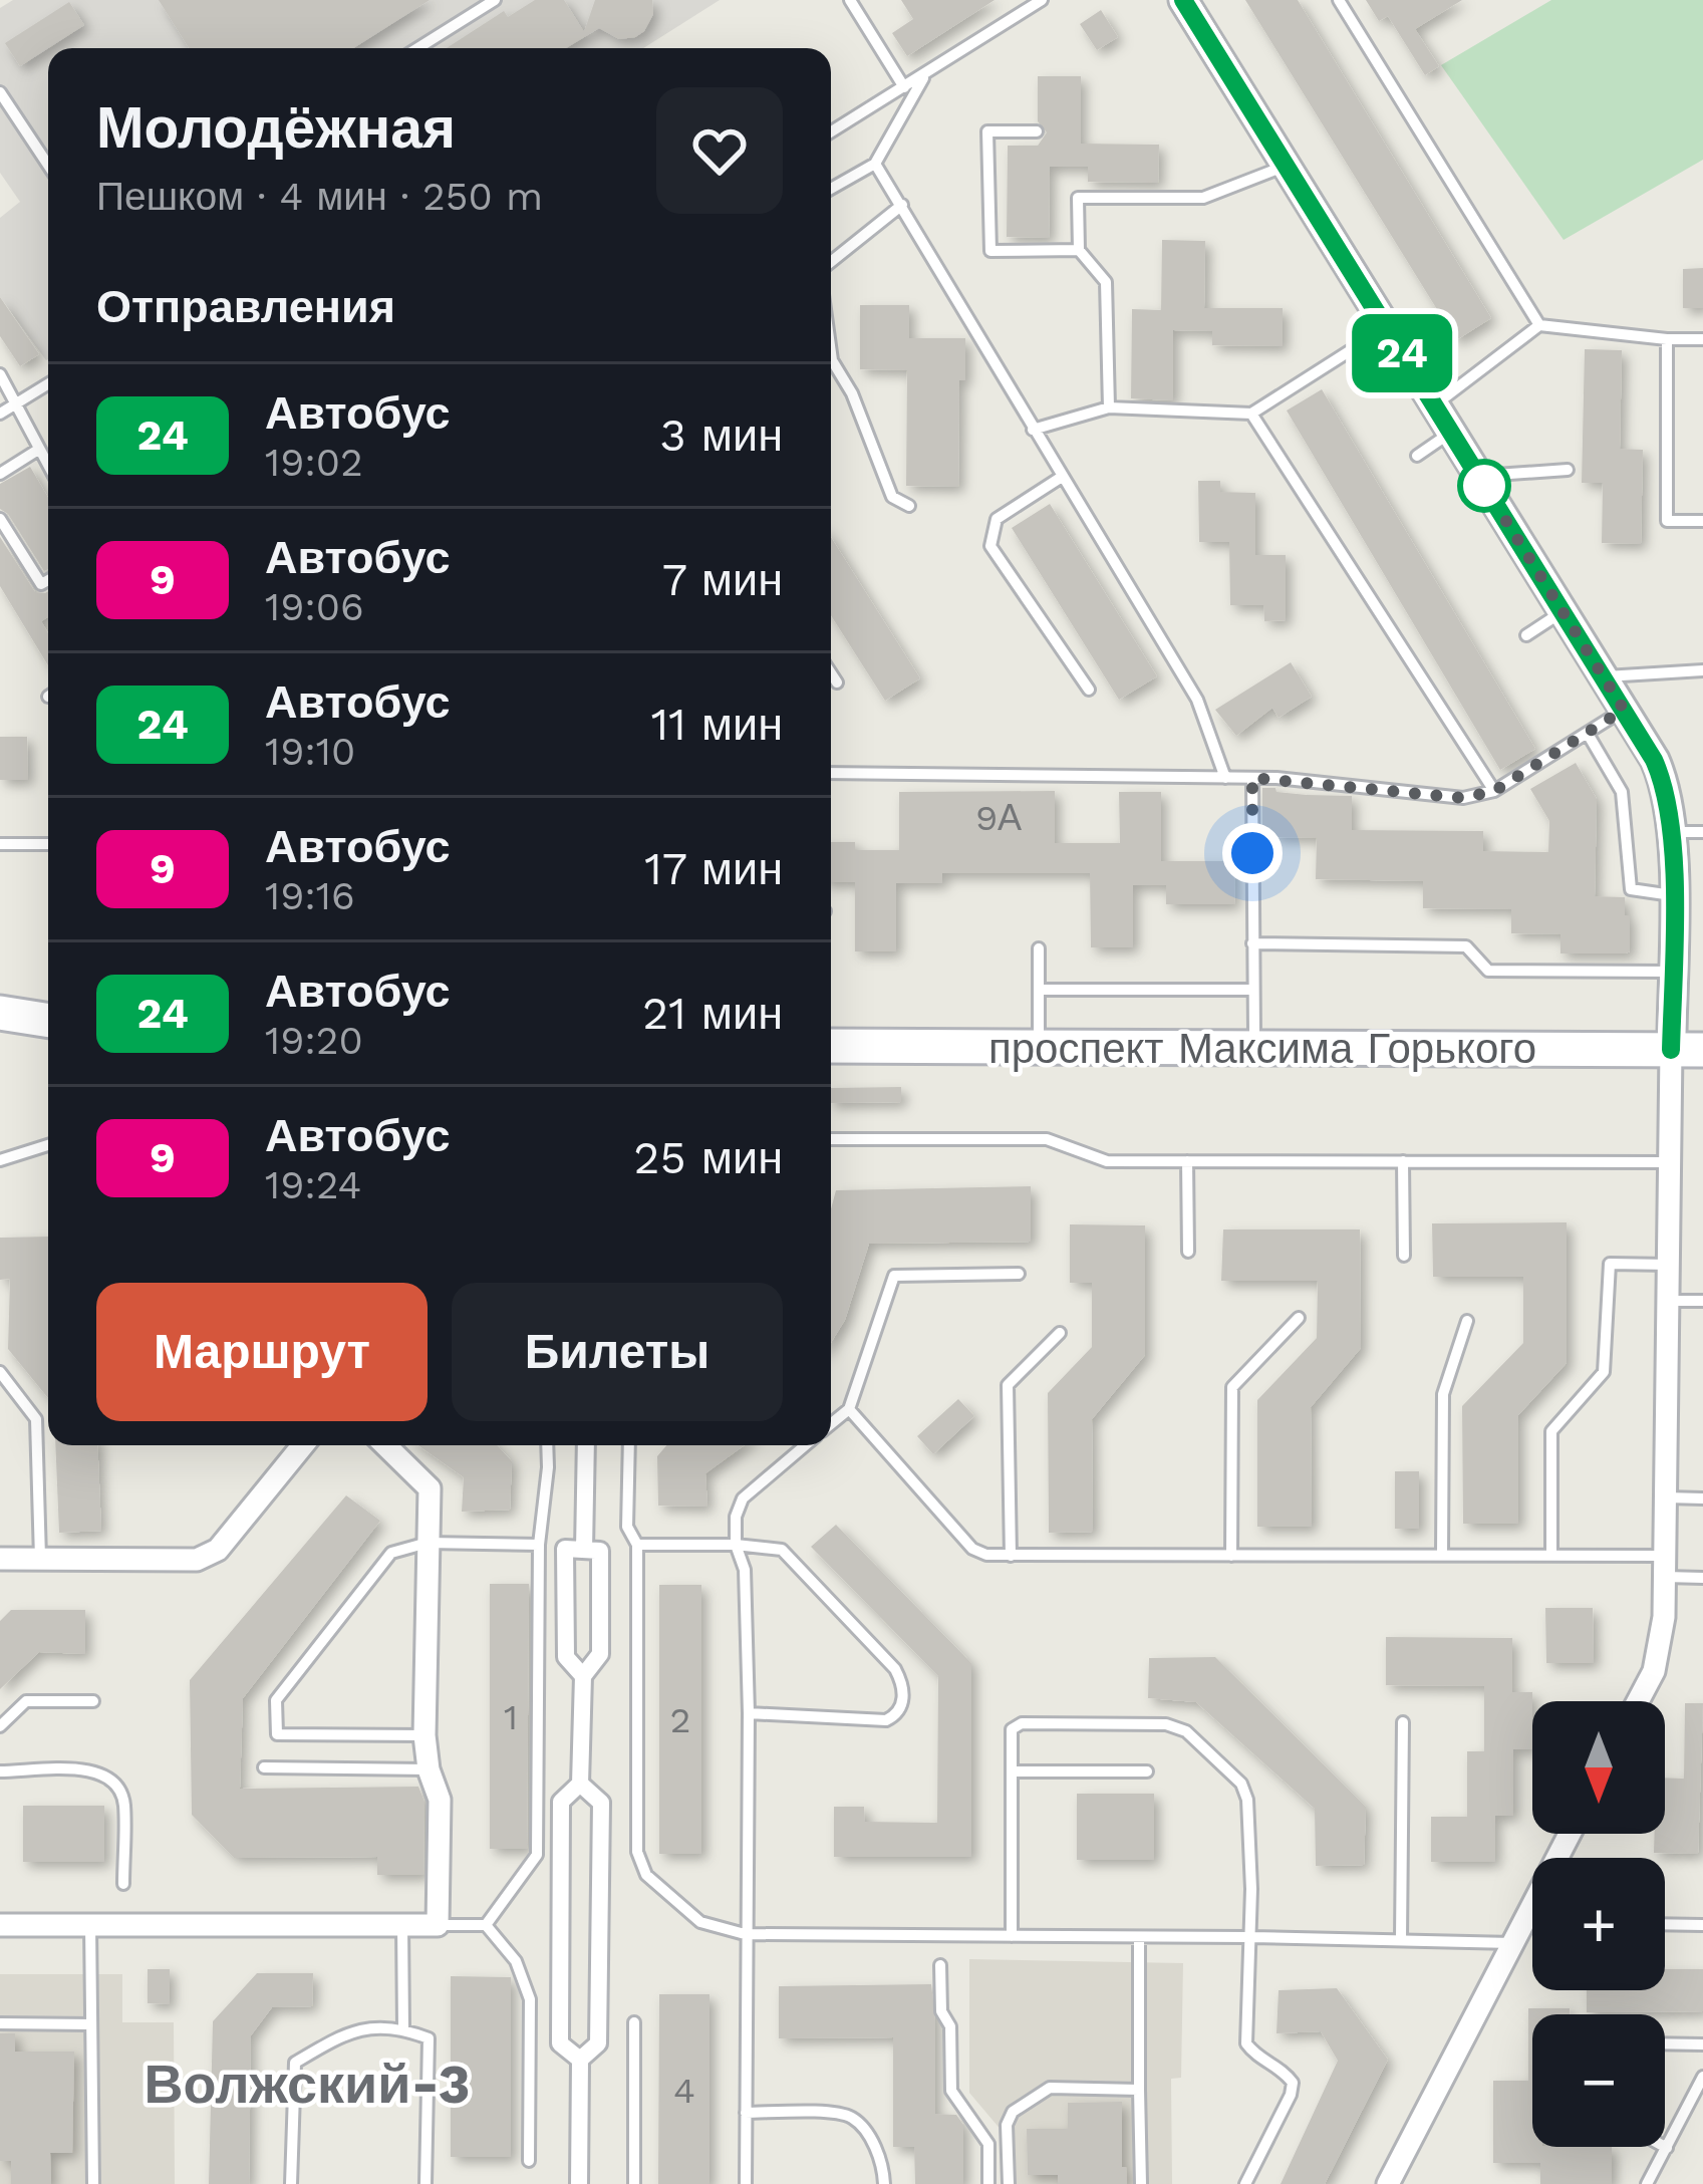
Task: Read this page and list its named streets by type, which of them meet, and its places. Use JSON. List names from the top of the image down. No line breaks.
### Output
{"streets":{"main road":["проспект Максима Горького"]},"districts":["Волжский-3"],"lines":["bus line 24"],"house_numbers":["9А","1","2","4"],"north":"bottom","page":{"on_map":"24","heading":[["Молодёжная","Пешком · 4 мин · 250 m"],"Отправления"],"list":[{"mark":"24","name":"Автобус","note":"19:02","value":"3 мин"},{"mark":"9","name":"Автобус","note":"19:06","value":"7 мин"},{"mark":"24","name":"Автобус","note":"19:10","value":"11 мин"},{"mark":"9","name":"Автобус","note":"19:16","value":"17 мин"},{"mark":"24","name":"Автобус","note":"19:20","value":"21 мин"},{"mark":"9","name":"Автобус","note":"19:24","value":"25 мин"}],"buttons":["Маршрут","Билеты"],"map_buttons":["+","−"]}}
